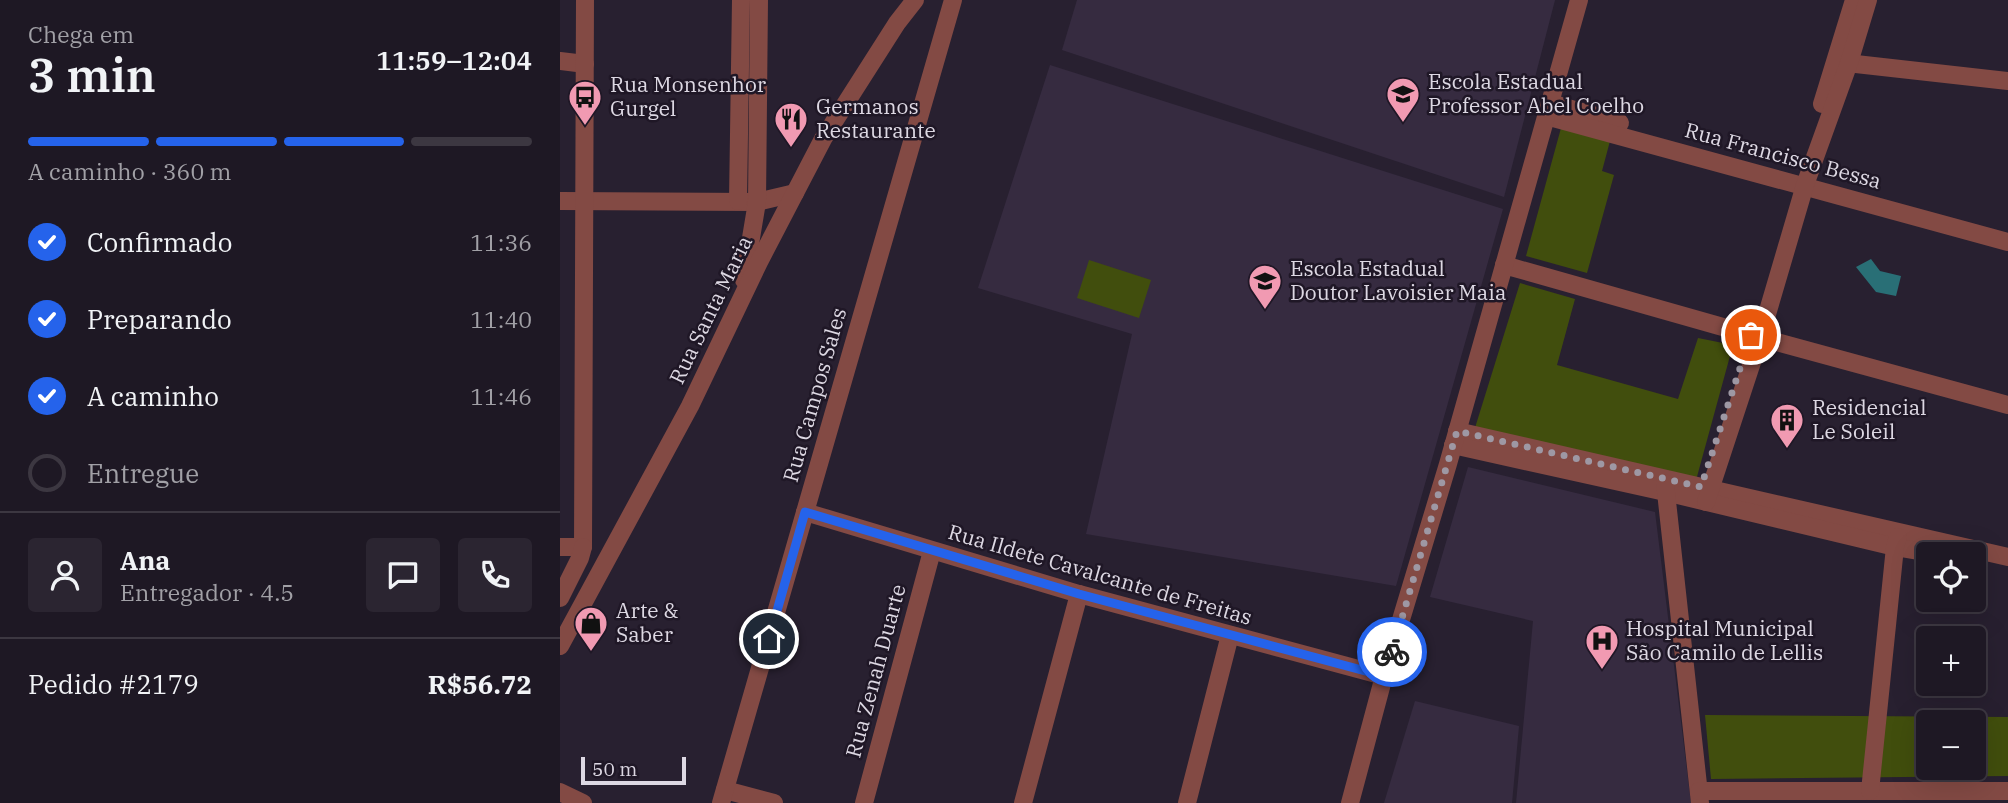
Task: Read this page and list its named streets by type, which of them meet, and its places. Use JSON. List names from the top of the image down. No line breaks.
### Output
{"streets":{"street":["Rua Francisco Bessa","Rua Santa Maria","Rua Campos Sales","Rua Ildete Cavalcante de Freitas","Rua Zenah Duarte"]},"crossings":[["Rua Campos Sales","Rua Ildete Cavalcante de Freitas"],["Rua Ildete Cavalcante de Freitas","Rua Zenah Duarte"]],"places":{"school or university":["Escola Estadual Professor Abel Coelho","Escola Estadual Doutor Lavoisier Maia"],"bus stop":["Rua Monsenhor Gurgel"],"restaurant":["Germanos Restaurante"],"building":["Residencial Le Soleil"],"shop":["Arte & Saber"],"hospital":["Hospital Municipal São Camilo de Lellis"]},"scale_bar":"50 m","page":{"heading":["3 min","Chega em","11:59–12:04"],"panel":["Ana","Entregador · 4.5","Pedido #2179","R$56.72"],"bar":"A caminho · 360 m","list":[["Confirmado","11:36"],["Preparando","11:40"],["A caminho","11:46"],"Entregue"],"map_buttons":["+","−"],"scale":"50 m"}}
